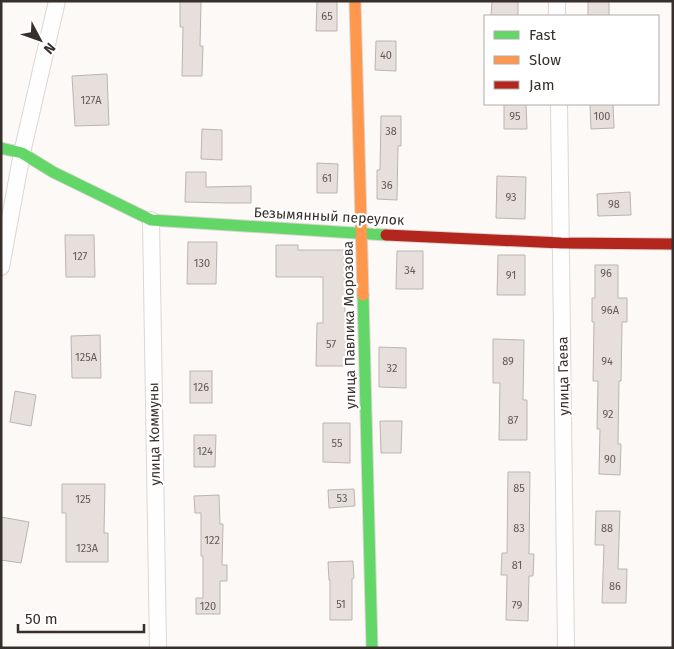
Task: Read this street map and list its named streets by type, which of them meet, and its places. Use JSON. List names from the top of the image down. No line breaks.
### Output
{"streets":{"street":["Безымянный переулок","улица Павлика Морозова","улица Гаева","улица Коммуны"]},"crossings":[["Безымянный переулок","улица Павлика Морозова"],["Безымянный переулок","улица Гаева"],["Безымянный переулок","улица Коммуны"]],"house_numbers":["65","40","127А","95","100","38","61","36","93","98","127","130","34","96","91","96А","57","125А","89","94","32","126","92","87","55","124","90","85","53","125","83","88","122","123А","81","86","51","79","120"],"legend":["Fast","Slow","Jam"],"scale_bar":"50 m","north":"bottom right"}
